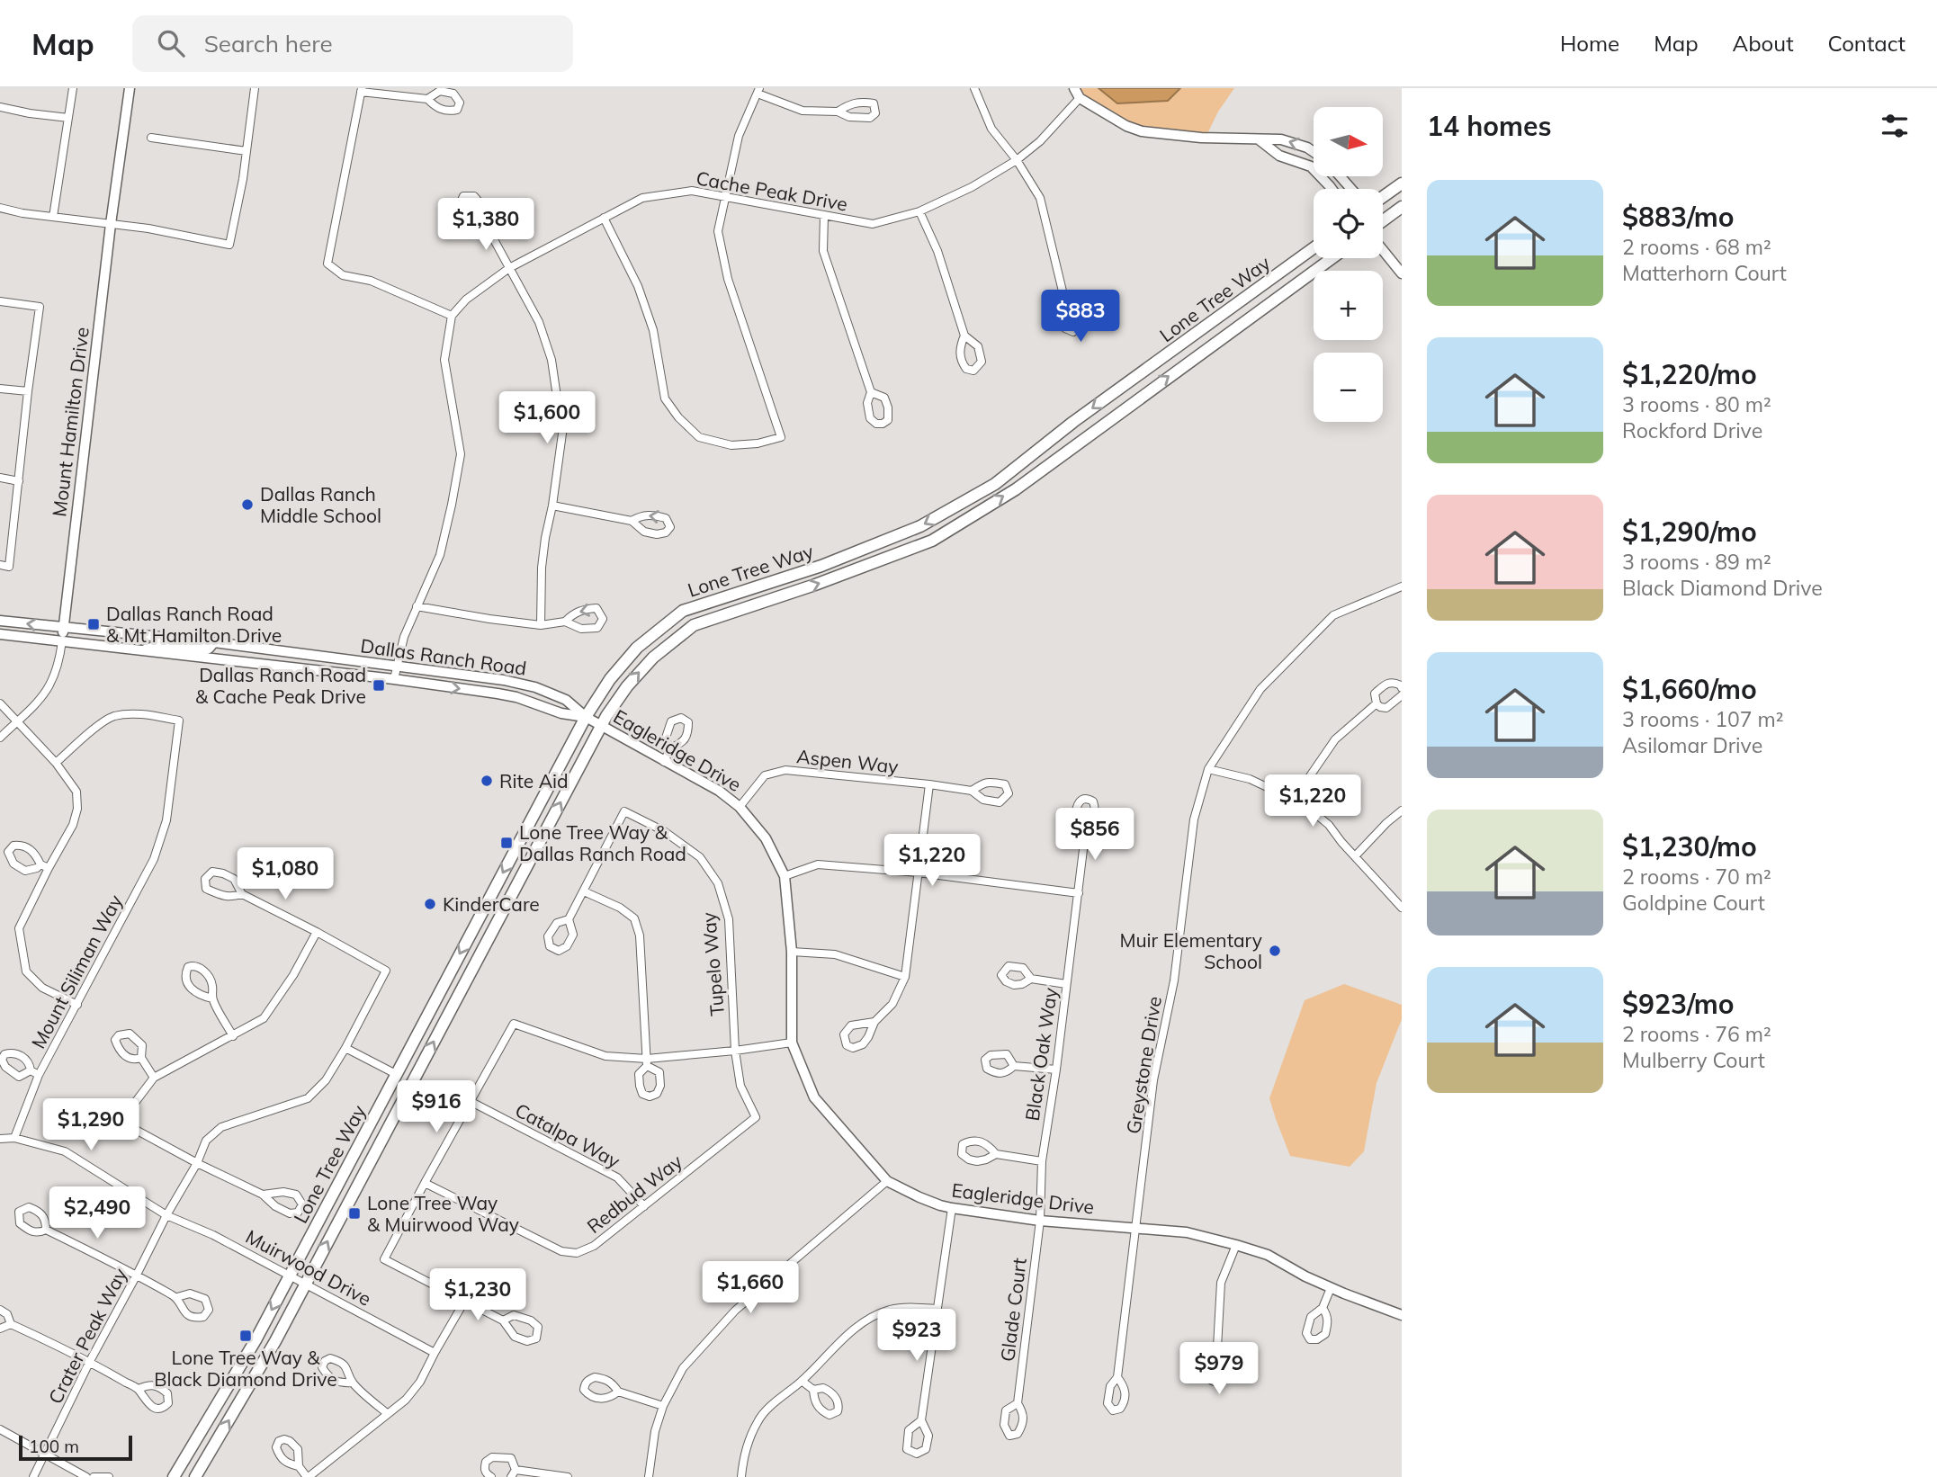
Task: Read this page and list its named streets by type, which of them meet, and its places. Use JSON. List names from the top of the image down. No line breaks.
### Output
{"streets":{"main road":["Lone Tree Way"],"street":["Cache Peak Drive","Mount Hamilton Drive","Dallas Ranch Road","Eagleridge Drive","Aspen Way","Tupelo Way","Mount Siliman Way","Black Oak Way","Greystone Drive","Catalpa Way","Redbud Way","Muirwood Drive","Glade Court","Crater Peak Way"]},"crossings":[["Lone Tree Way","Dallas Ranch Road"],["Lone Tree Way","Eagleridge Drive"],["Lone Tree Way","Muirwood Drive"],["Mount Hamilton Drive","Dallas Ranch Road"],["Dallas Ranch Road","Eagleridge Drive"],["Eagleridge Drive","Aspen Way"],["Eagleridge Drive","Black Oak Way"],["Eagleridge Drive","Greystone Drive"],["Eagleridge Drive","Glade Court"],["Tupelo Way","Redbud Way"],["Mount Siliman Way","Muirwood Drive"],["Black Oak Way","Glade Court"],["Catalpa Way","Redbud Way"],["Muirwood Drive","Crater Peak Way"]],"places":{"other":["Dallas Ranch Middle School","Rite Aid","KinderCare","Muir Elementary School"],"transit":["Dallas Ranch Road & Mt Hamilton Drive","Dallas Ranch Road & Cache Peak Drive","Lone Tree Way & Dallas Ranch Road","Lone Tree Way & Muirwood Way","Lone Tree Way & Black Diamond Drive"]},"scale_bar":"100 m","north":"right","page":{"header":"Map","search":"Search here","nav":["Home","Map","About","Contact"],"heading":"14 homes","map_buttons":["+","−"],"list":[{"name":"$883/mo","note":"2 rooms · 68 m² · Matterhorn Court"},{"name":"$1,220/mo","note":"3 rooms · 80 m² · Rockford Drive"},{"name":"$1,290/mo","note":"3 rooms · 89 m² · Black Diamond Drive"},{"name":"$1,660/mo","note":"3 rooms · 107 m² · Asilomar Drive"},{"name":"$1,230/mo","note":"2 rooms · 70 m² · Goldpine Court"},{"name":"$923/mo","note":"2 rooms · 76 m² · Mulberry Court"}],"price":["$1,380","$883","$1,600","$1,220","$856","$1,220","$1,080","$916","$1,290","$2,490","$1,660","$1,230","$923","$979"],"scale":"100 m"}}
